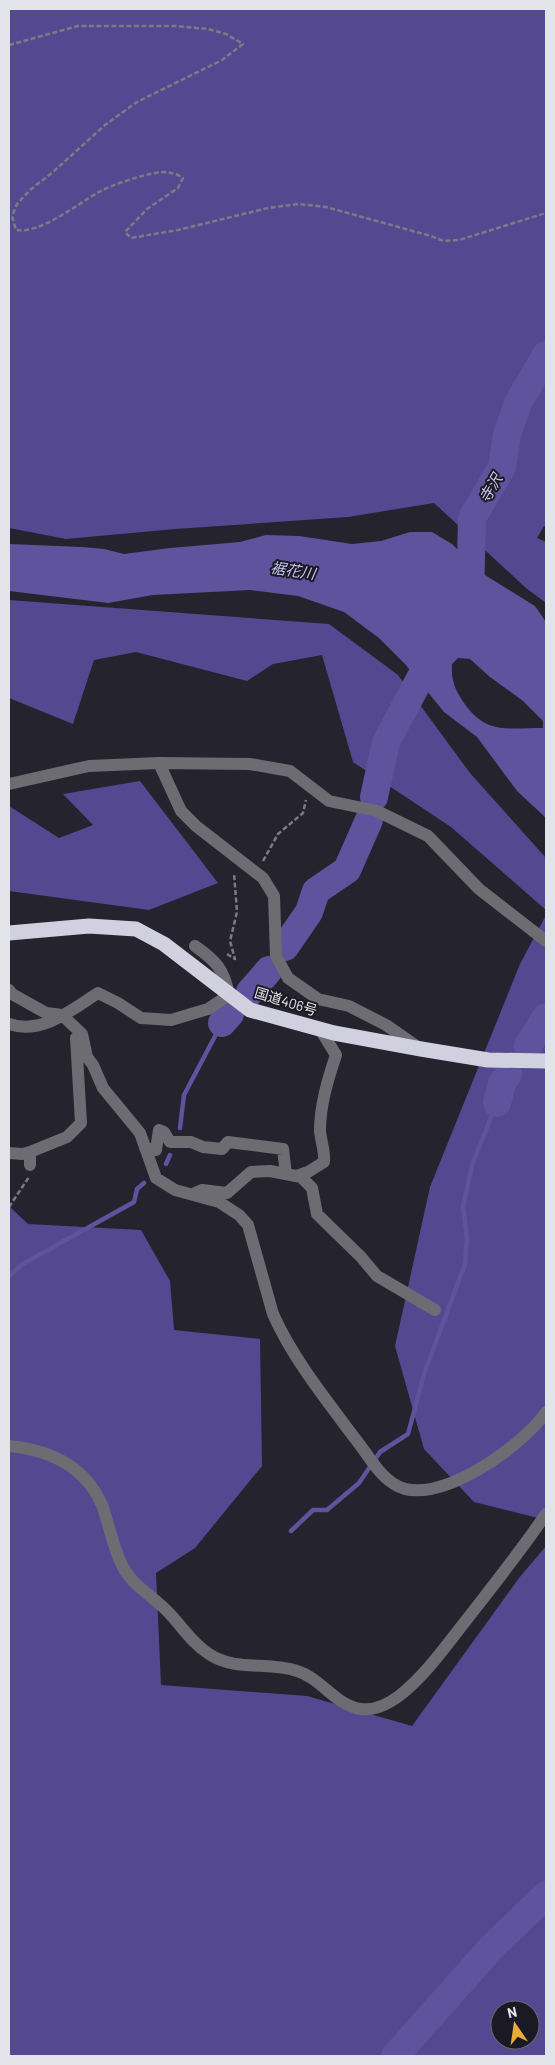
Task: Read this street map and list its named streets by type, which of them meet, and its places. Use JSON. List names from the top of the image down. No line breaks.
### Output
{"streets":{"highway":["国道406号"]},"water":["寺沢","裾花川"],"north":"top"}
